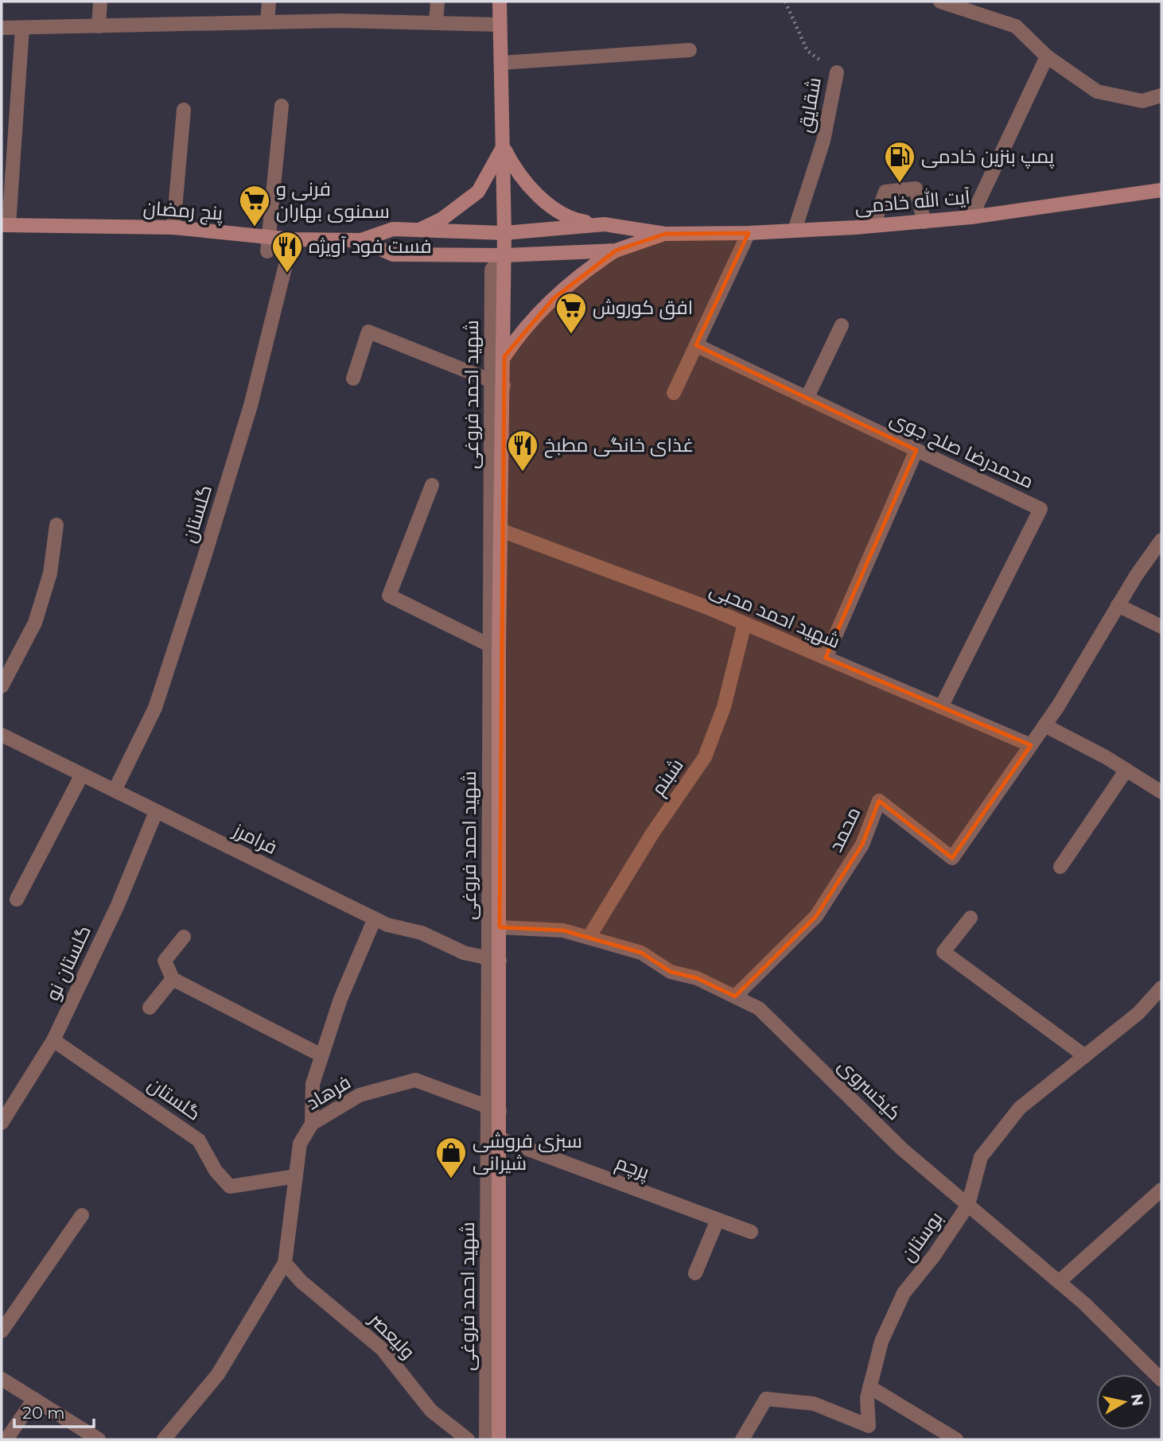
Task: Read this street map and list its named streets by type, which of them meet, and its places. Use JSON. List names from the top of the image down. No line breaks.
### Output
{"streets":{"main road":["آیت الله خادمی","پنج رمضان","شهید احمد فروغی"],"street":["شقایق","محمدرضا صلح جوی","گلستان","شهید احمد محبی","شبنم","محمد","فرامرز","گلستان نو","کیخسروی","فرهاد","پرچم","بوستان","ولیعصر"]},"crossings":[["شقایق","آیت الله خادمی"],["آیت الله خادمی","پنج رمضان"],["آیت الله خادمی","شهید احمد فروغی"],["پنج رمضان","شهید احمد فروغی"],["پنج رمضان","گلستان"],["شهید احمد فروغی","شهید احمد محبی"],["شهید احمد فروغی","فرامرز"],["شهید احمد فروغی","کیخسروی"],["شهید احمد فروغی","فرهاد"],["شهید احمد فروغی","پرچم"],["محمدرضا صلح جوی","شهید احمد محبی"],["گلستان","فرامرز"],["گلستان","گلستان نو"],["گلستان","فرهاد"],["شهید احمد محبی","شبنم"],["شهید احمد محبی","محمد"],["شبنم","کیخسروی"],["محمد","کیخسروی"],["فرامرز","گلستان نو"],["کیخسروی","بوستان"],["فرهاد","ولیعصر"]],"places":{"fuel station":["پمپ بنزین خادمی"],"supermarket":["فرنی و سمنوی بهاران","افق کوروش"],"restaurant":["فست فود آویژه","غذای خانگی مطبخ"],"shop":["سبزی فروشی شیرانی"]},"scale_bar":"20 m","north":"right"}
